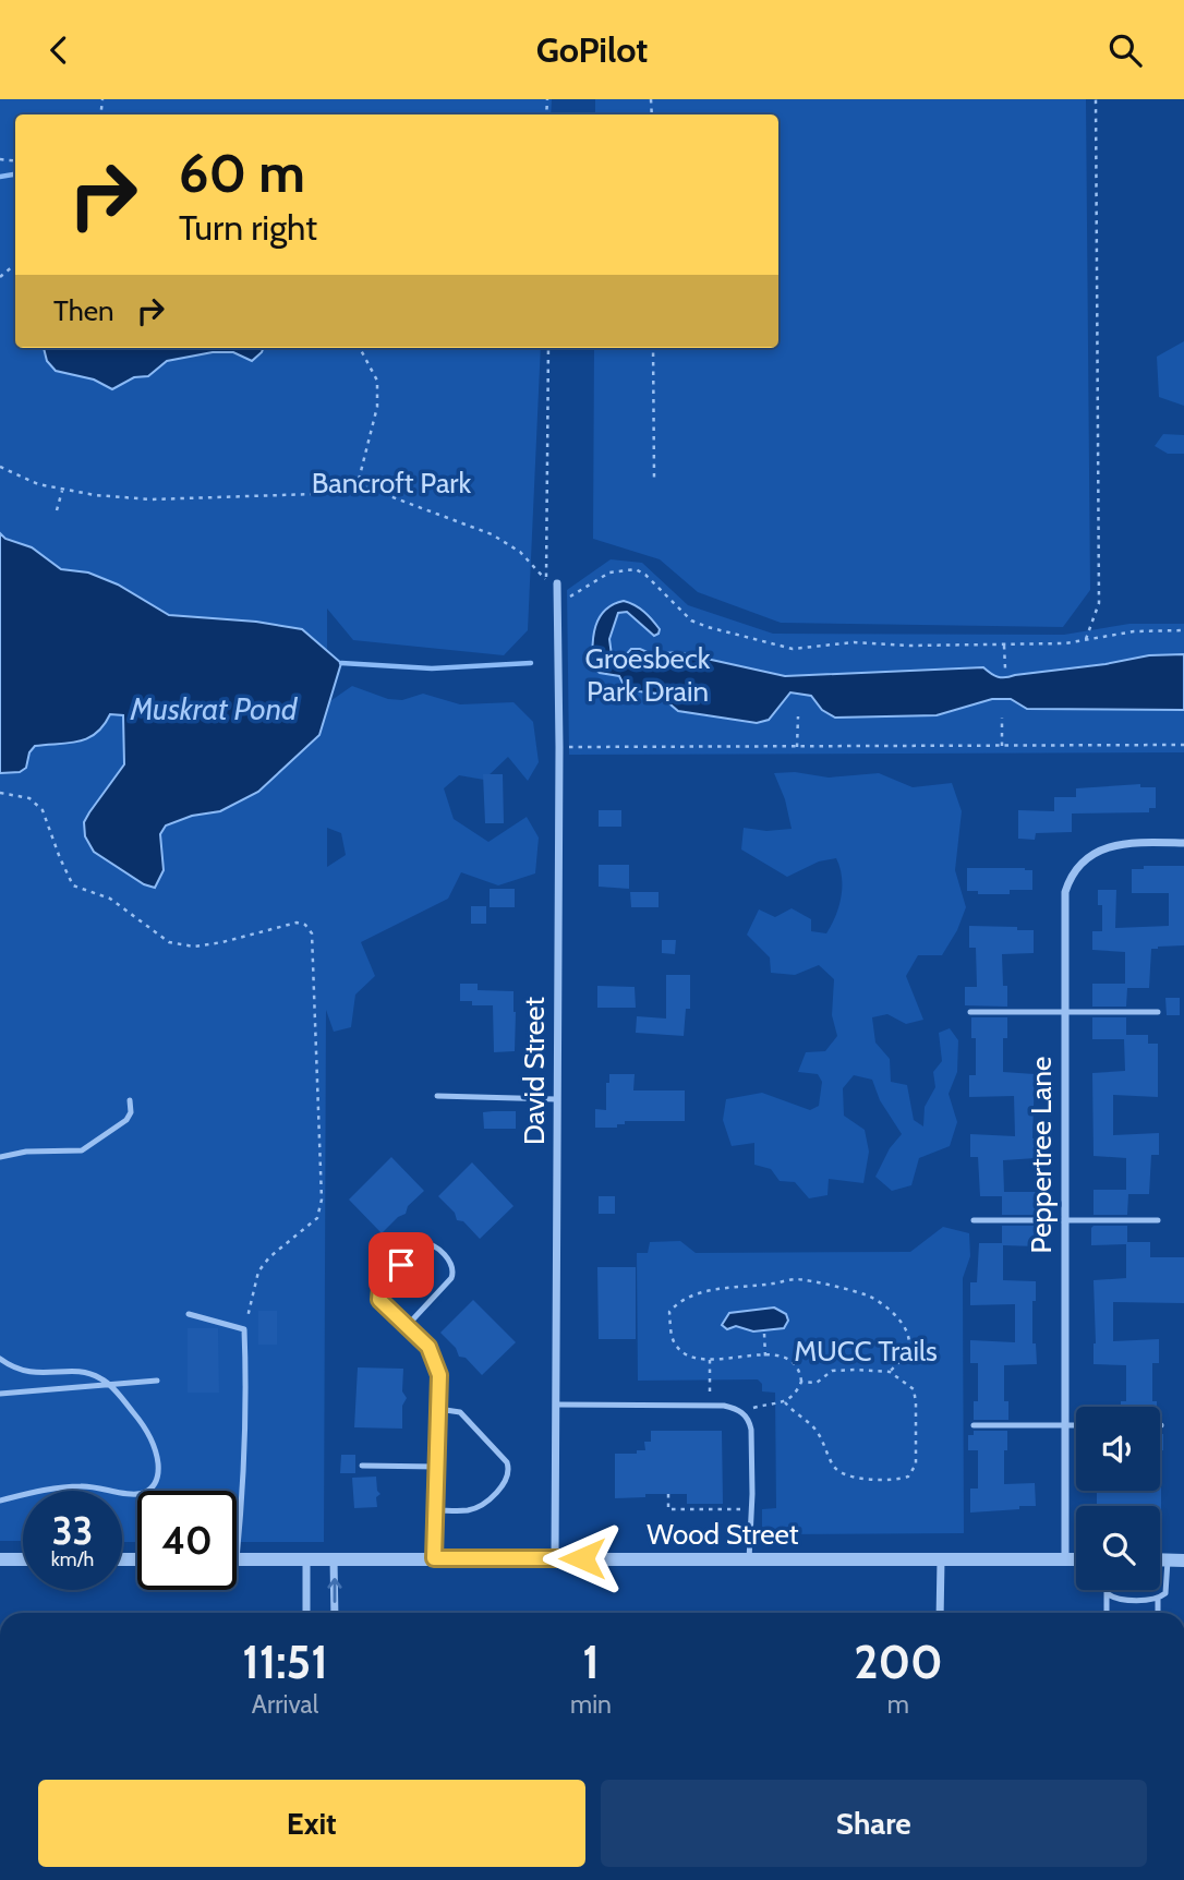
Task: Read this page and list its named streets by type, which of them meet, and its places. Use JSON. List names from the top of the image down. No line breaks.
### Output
{"streets":{"street":["David Street","Peppertree Lane","Wood Street"]},"crossings":[["David Street","Wood Street"],["Peppertree Lane","Wood Street"]],"water":["Muskrat Pond"],"parks":["Bancroft Park","Groesbeck Park Drain","MUCC Trails"],"page":{"header":"GoPilot","turn":["60 m","Turn right"],"then":"Then","speed":"33 km/h","limit":"40","eta":["11:51","Arrival","1","min","200","m"],"buttons":["Exit","Share"]}}
